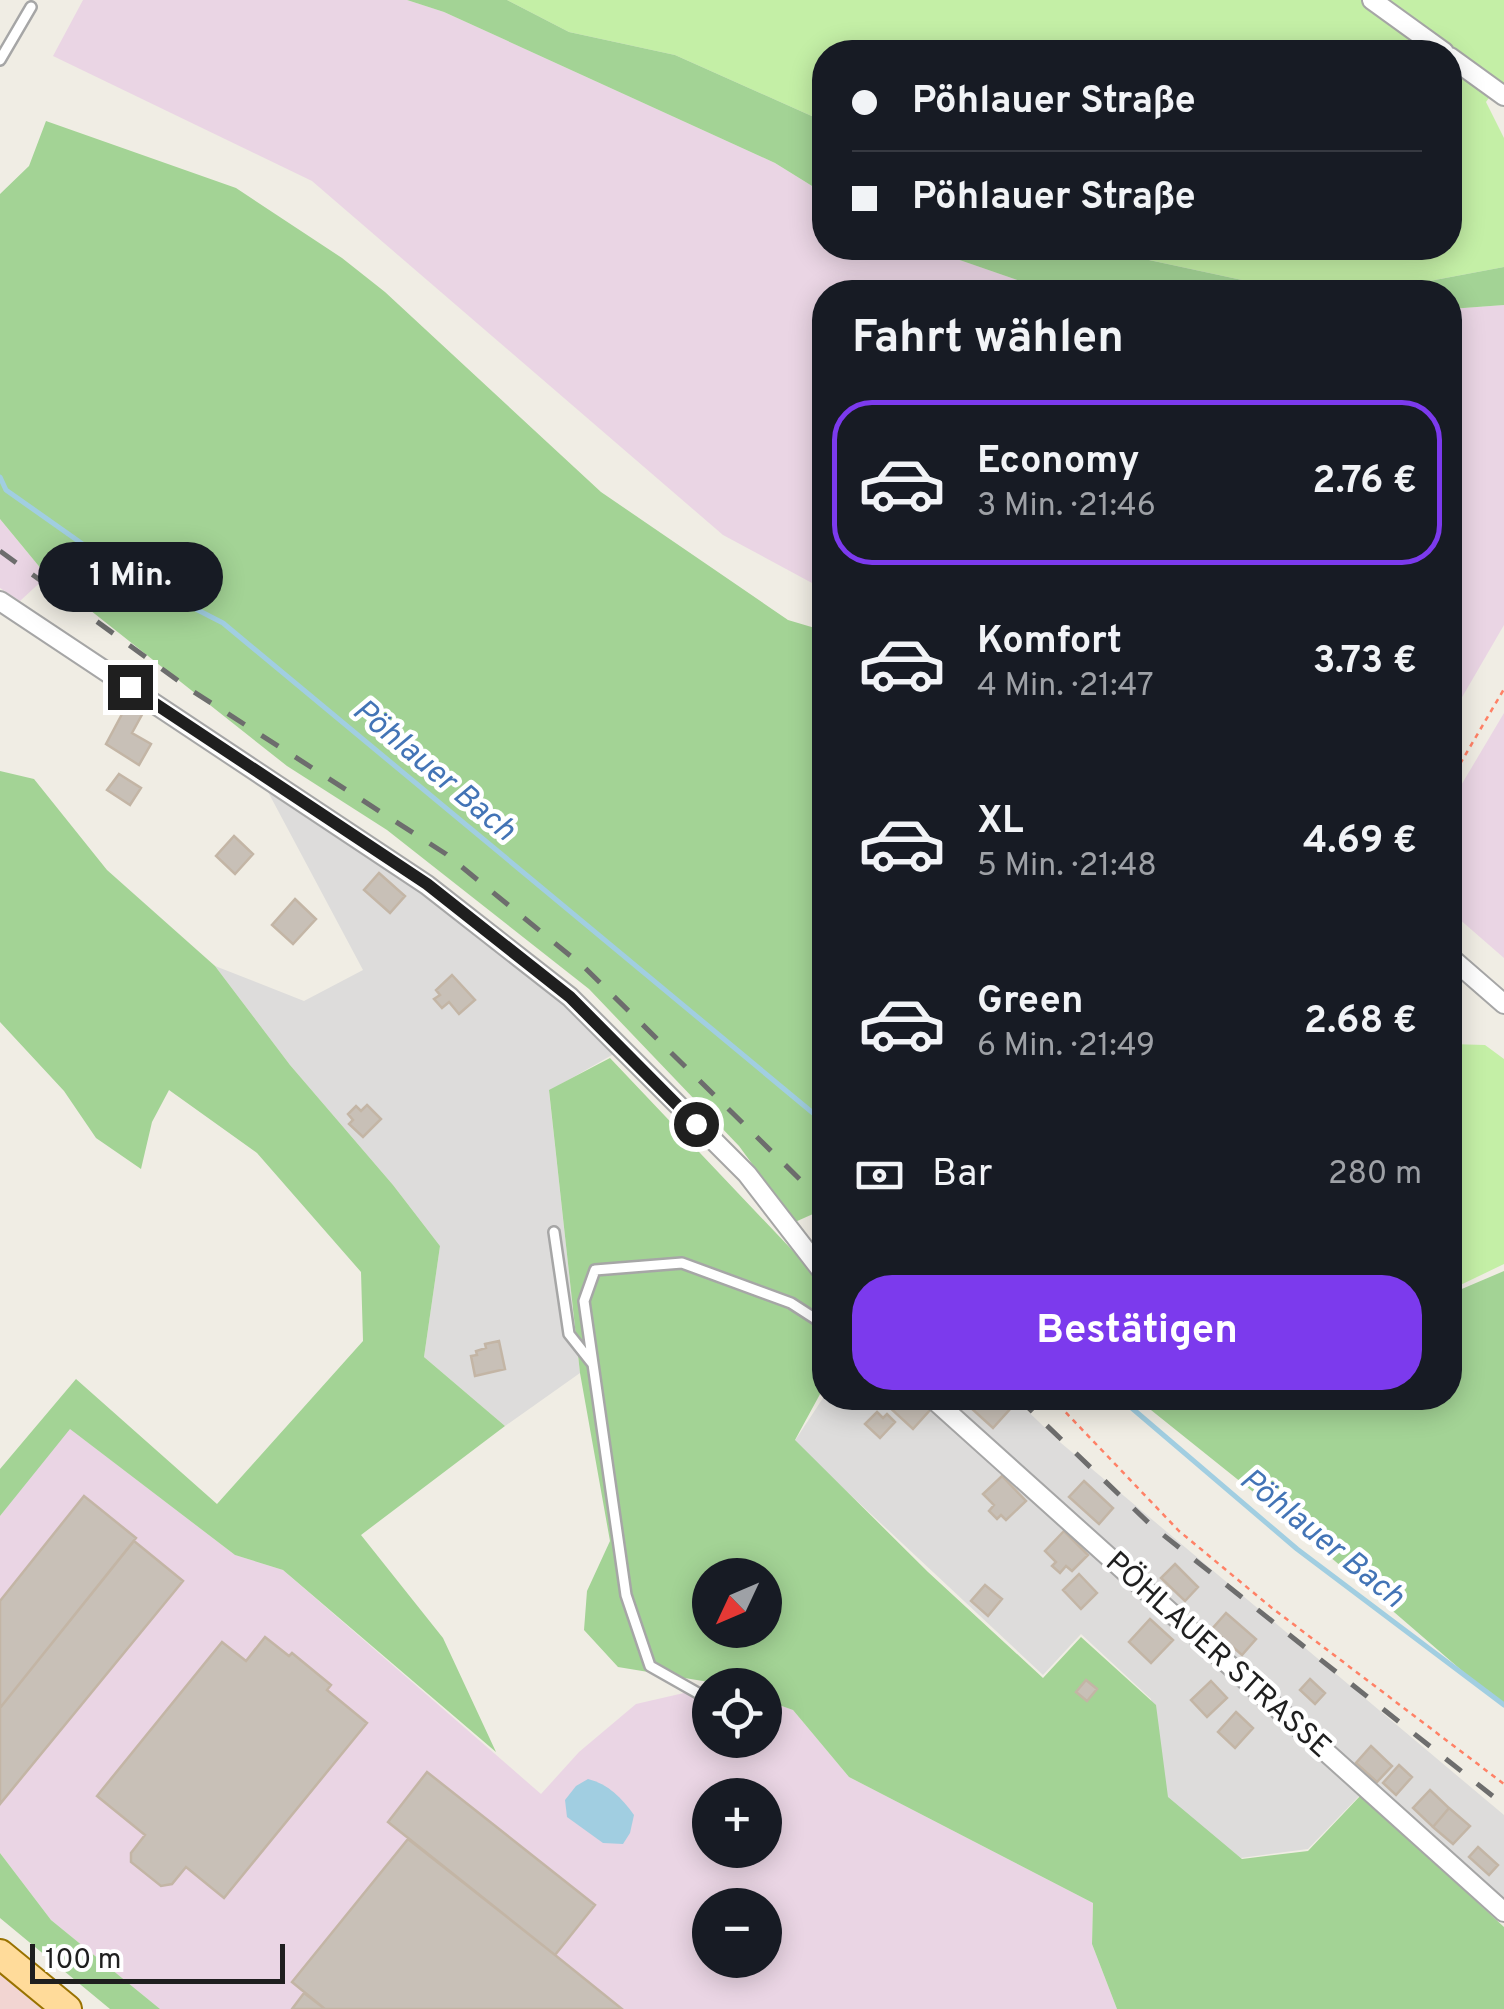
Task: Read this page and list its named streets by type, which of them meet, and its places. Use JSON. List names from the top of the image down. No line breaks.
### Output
{"streets":{"street":["PÖHLAUER STRASSE"]},"water":["Pöhlauer Bach"],"scale_bar":"100 m","north":"bottom left","page":{"banner":["Pöhlauer Straße","Pöhlauer Straße"],"heading":"Fahrt wählen","list":[{"name":"Economy","note":"3 Min. · 21:46","value":"2.76 €"},{"name":"Komfort","note":"4 Min. · 21:47","value":"3.73 €"},{"name":"XL","note":"5 Min. · 21:48","value":"4.69 €"},{"name":"Green","note":"6 Min. · 21:49","value":"2.68 €"}],"bubble":"1 Min.","pay":["Bar","280 m"],"buttons":"Bestätigen","map_buttons":["+","−"],"scale":"100 m"}}
